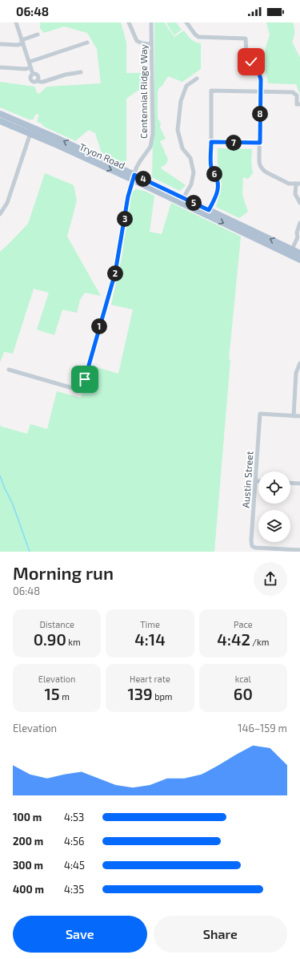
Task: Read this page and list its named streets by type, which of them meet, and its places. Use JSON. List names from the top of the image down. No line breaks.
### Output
{"streets":{"main road":["Tryon Road"],"street":["Centennial Ridge Way","Austin Street"]},"crossings":[["Centennial Ridge Way","Tryon Road"]],"page":{"status":"06:48","pins":["8","7","6","4","5","3","2","1"],"heading":["Morning run","06:48"],"stats":[["Distance","0.90 km"],["Time","4:14"],["Pace","4:42 /km"],["Elevation","15 m"],["Heart rate","139 bpm"],["kcal","60"]],"chart":["Elevation","146–159 m"],"list":[{"name":"100 m","note":"4:53"},{"name":"200 m","note":"4:56"},{"name":"300 m","note":"4:45"},{"name":"400 m","note":"4:35"}],"buttons":["Save","Share"]}}
